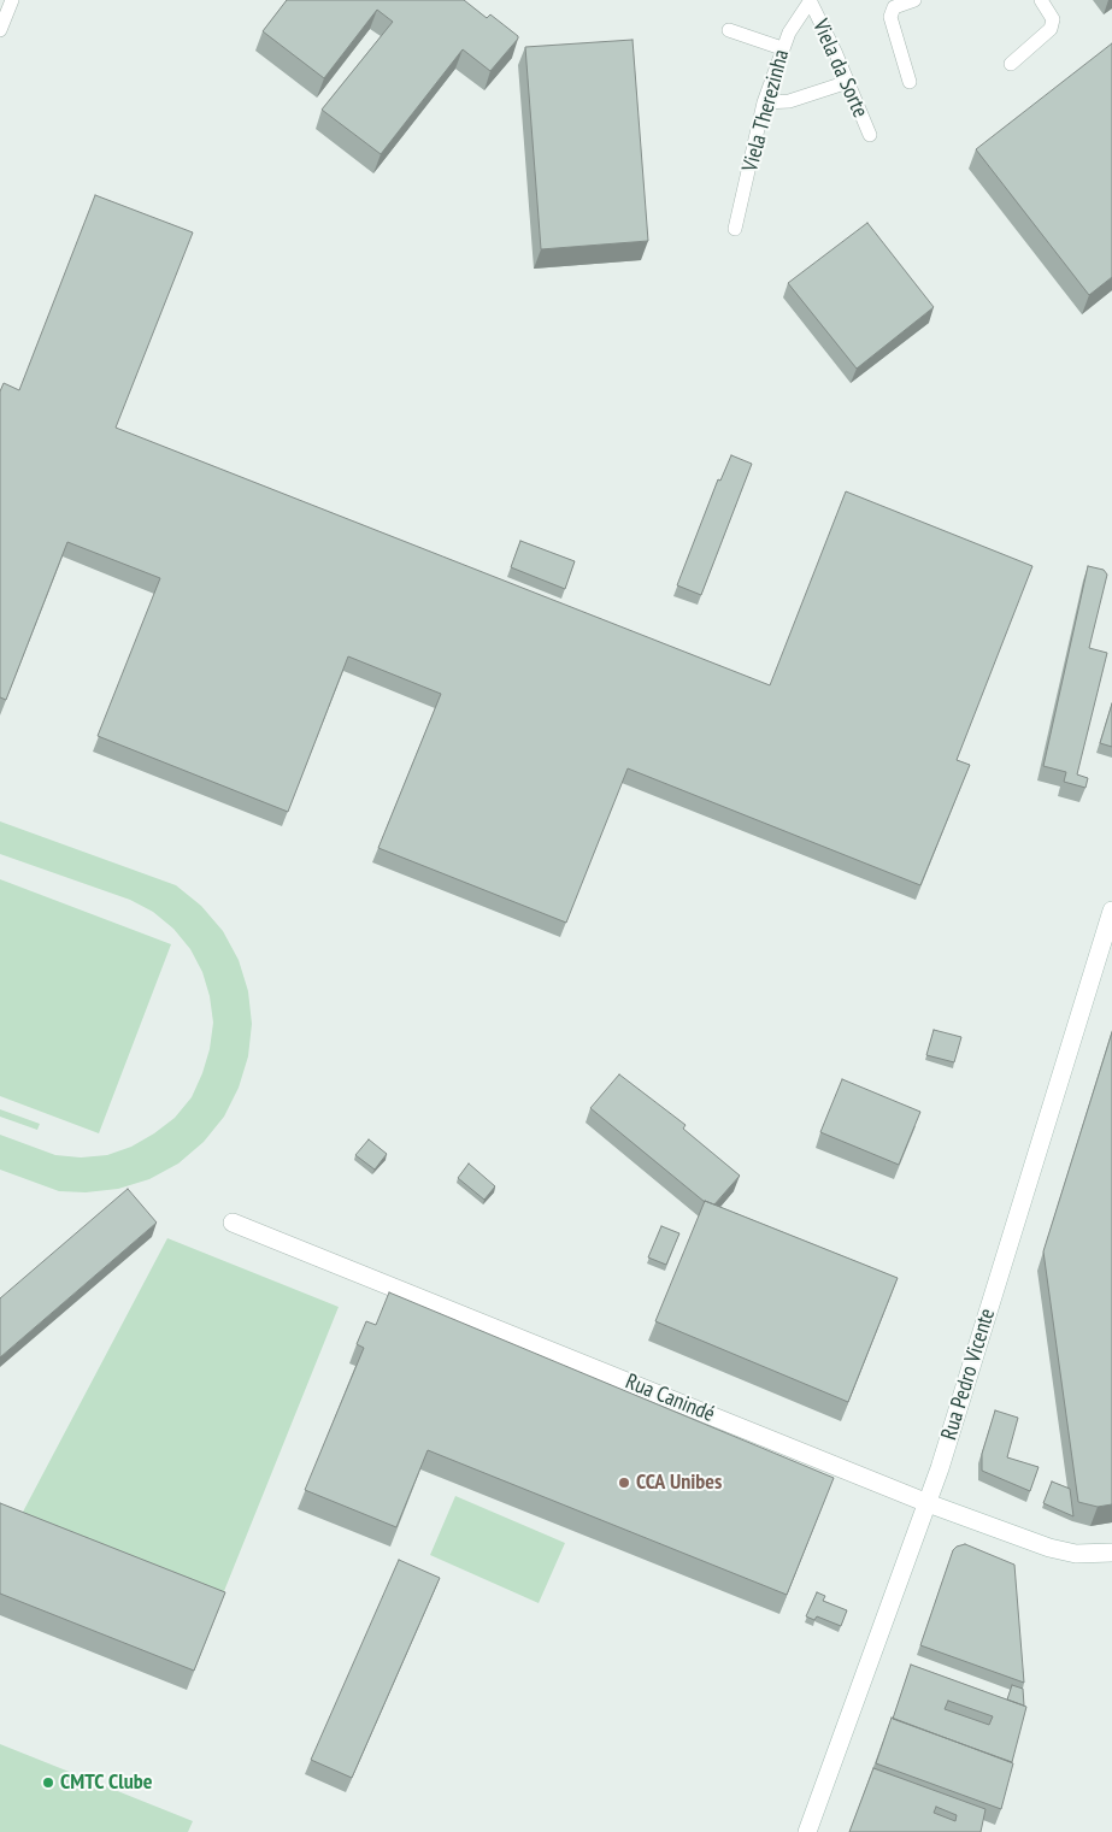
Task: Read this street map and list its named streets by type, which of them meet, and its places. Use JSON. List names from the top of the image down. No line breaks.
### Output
{"streets":{"street":["Rua Pedro Vicente","Rua Canindé"],"lane":["Viela da Sorte","Viela Therezinha"]},"crossings":[["Viela da Sorte","Viela Therezinha"],["Rua Pedro Vicente","Rua Canindé"]],"places":["CCA Unibes","CMTC Clube"]}
